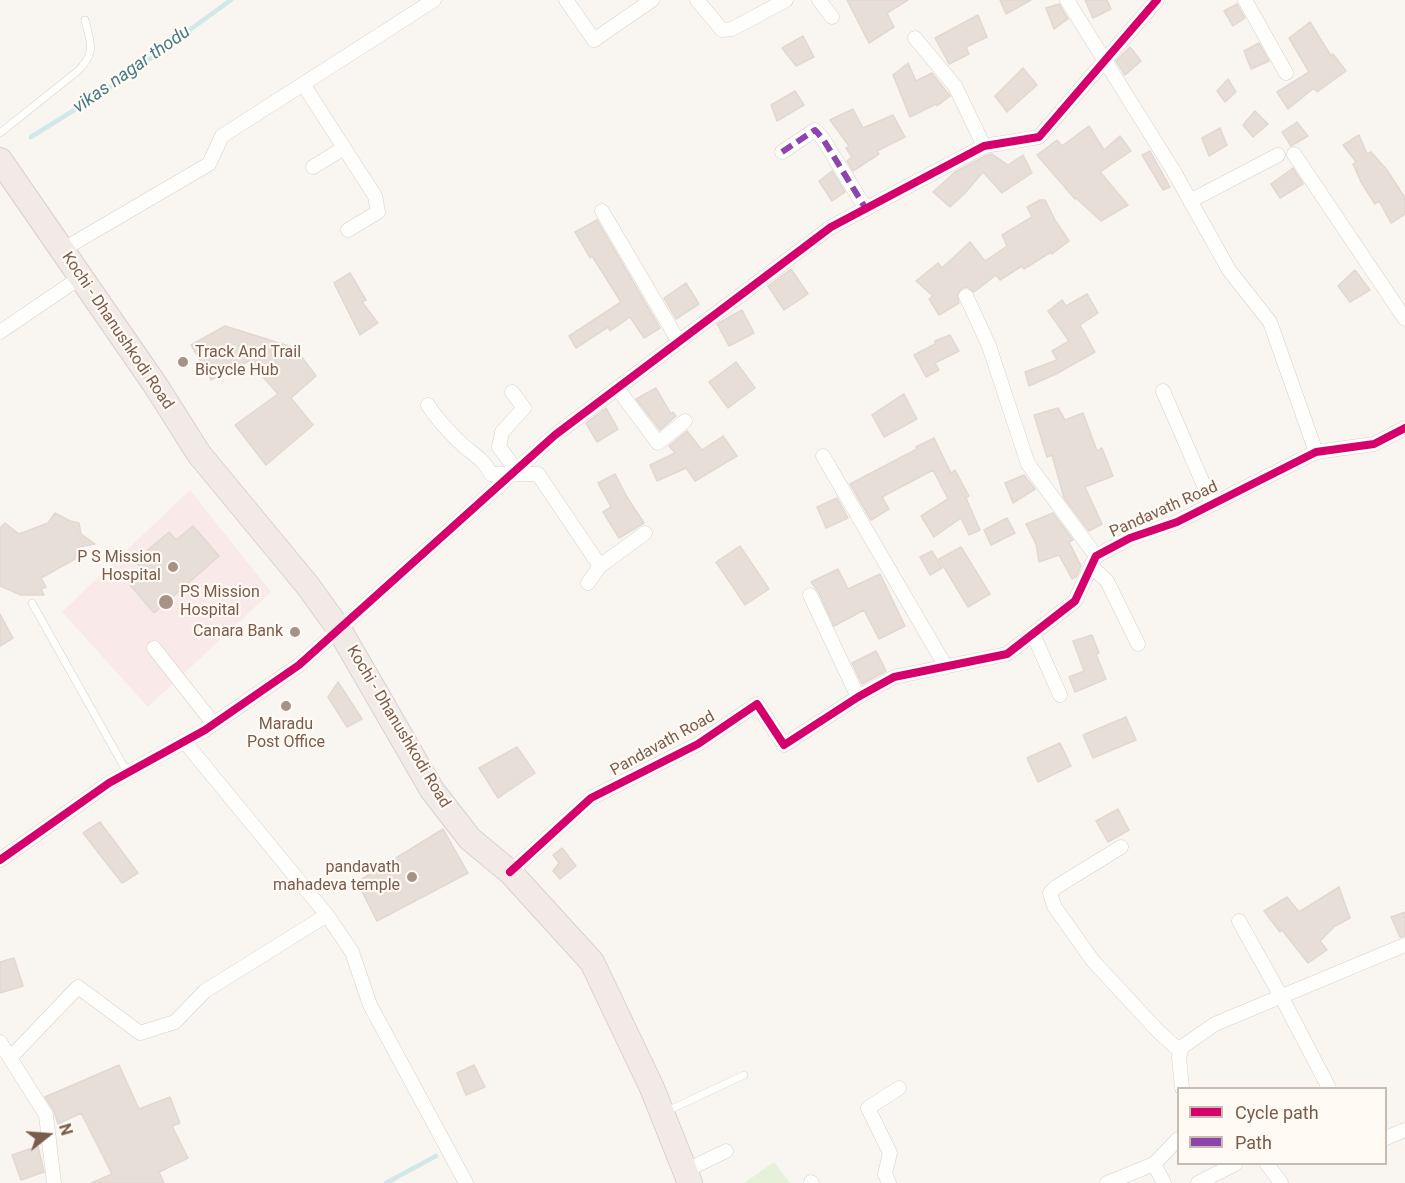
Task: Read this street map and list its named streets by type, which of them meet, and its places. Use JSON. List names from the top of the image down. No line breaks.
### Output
{"streets":{"highway":["Kochi - Dhanushkodi Road"],"street":["Pandavath Road"]},"crossings":[["Kochi - Dhanushkodi Road","Pandavath Road"]],"water":["vikas nagar thodu"],"places":["Track And Trail Bicycle Hub","P S Mission Hospital","PS Mission Hospital","Canara Bank","Maradu Post Office","pandavath mahadeva temple"],"legend":["Cycle path","Path"],"north":"right"}
